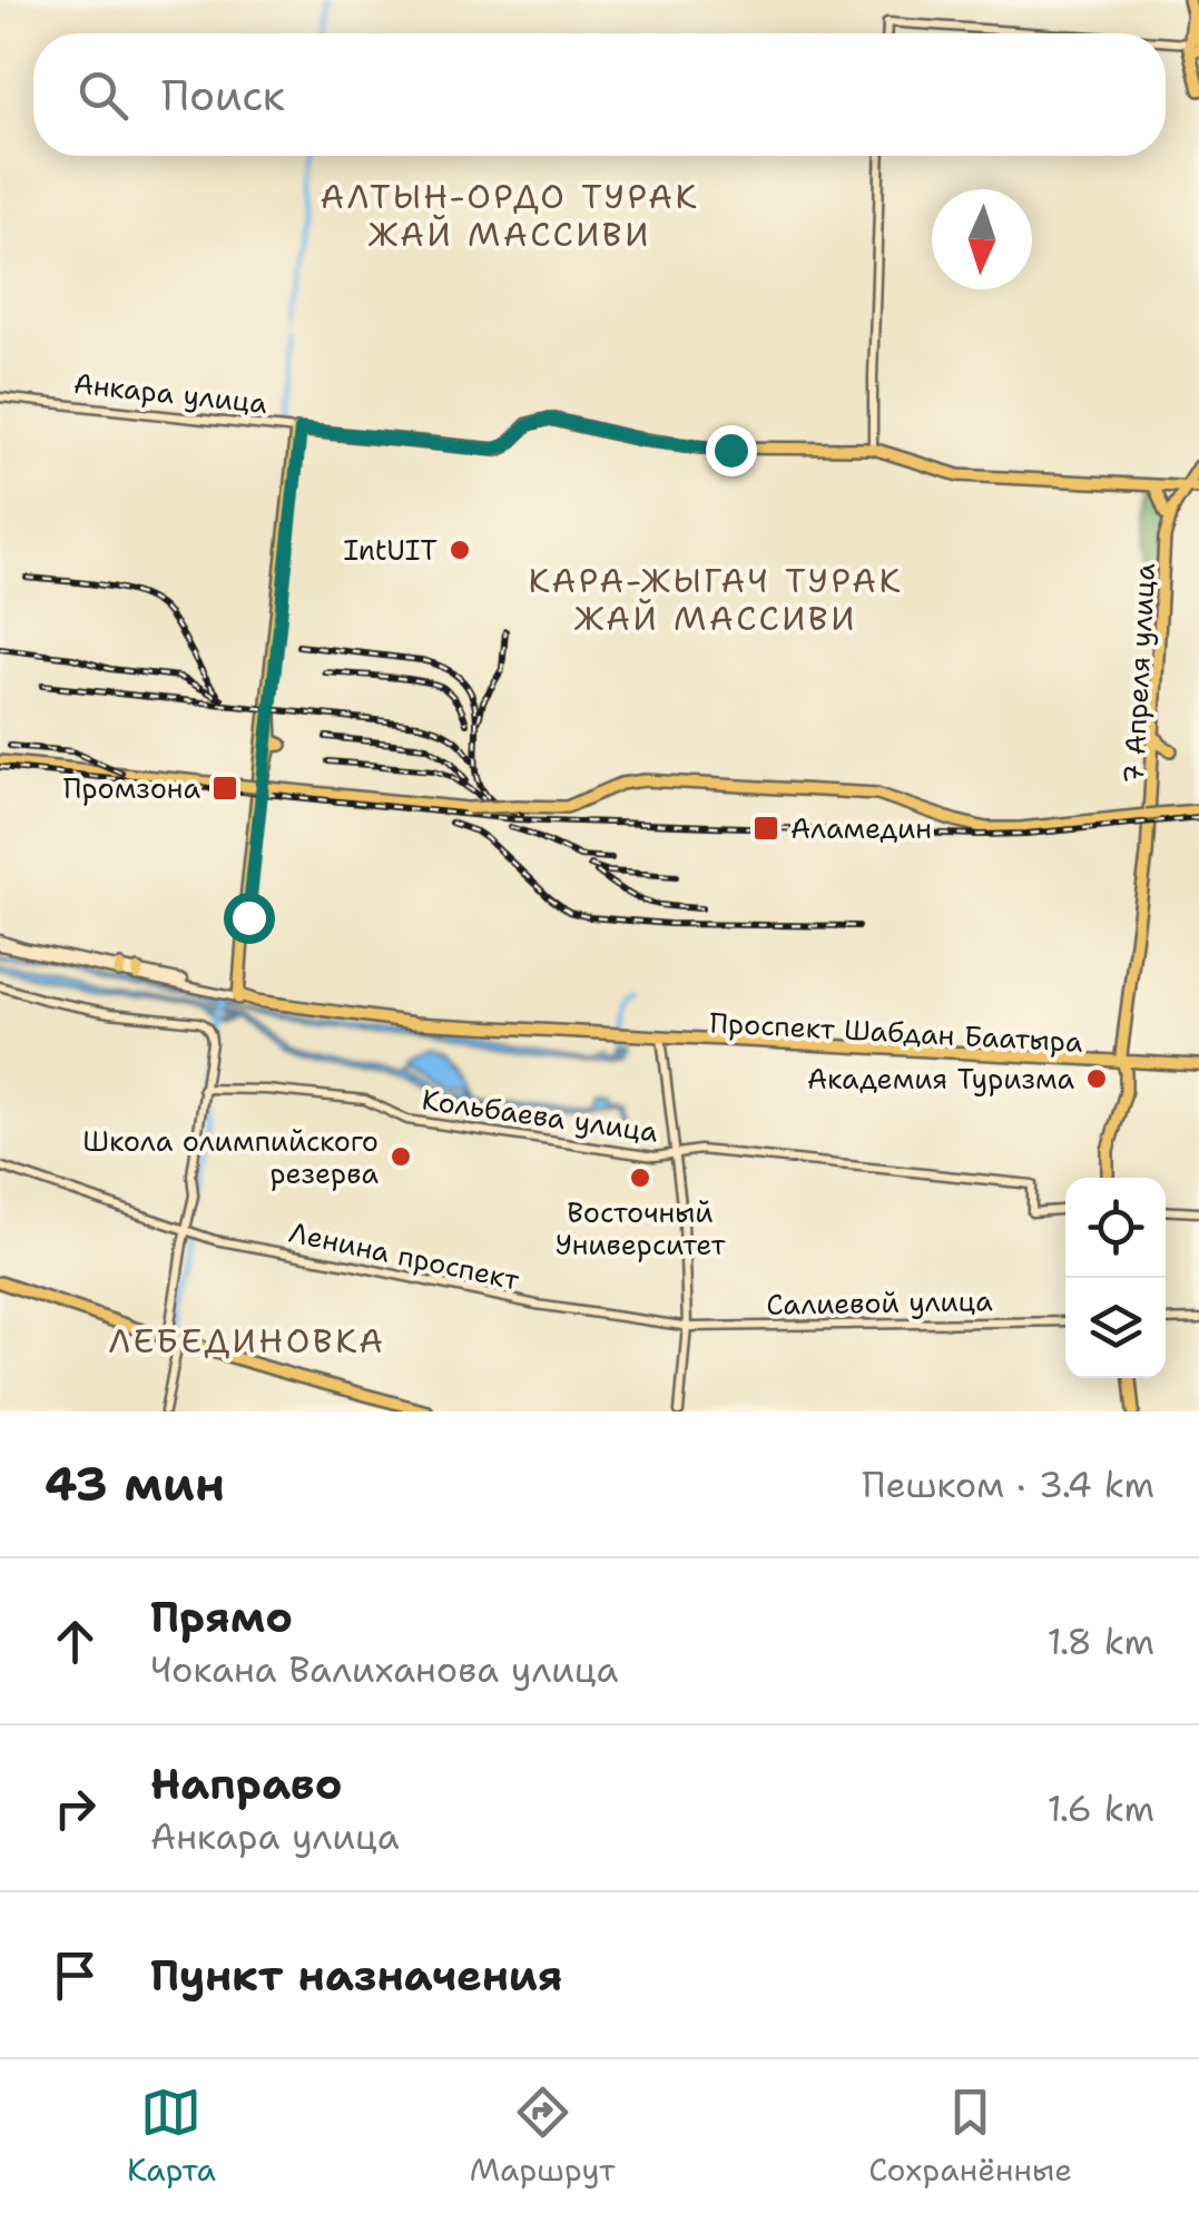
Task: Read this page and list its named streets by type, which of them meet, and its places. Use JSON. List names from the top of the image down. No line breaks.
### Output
{"streets":{"main road":["Анкара улица","7 Апреля улица","Проспект Шабдан Баатыра","Кольбаева улица","Ленина проспект","Салиевой улица"]},"crossings":[["Анкара улица","7 Апреля улица"],["Ленина проспект","Салиевой улица"]],"districts":["АЛТЫН-ОРДО ТУРАК ЖАЙ МАССИВИ","КАРА-ЖЫГАЧ ТУРАК ЖАЙ МАССИВИ","ЛЕБЕДИНОВКА"],"places":{"other":["IntUIT","Академия Туризма","Школа олимпийского резерва","Восточный Университет"],"transit":["Промзона","Аламедин"]},"north":"bottom","page":{"search":"Поиск","heading":["43 мин","Пешком · 3.4 km"],"list":[["Прямо","Чокана Валиханова улица","1.8 km"],["Направо","Анкара улица","1.6 km"],"Пункт назначения"],"nav":["Карта","Маршрут","Сохранённые"]}}
